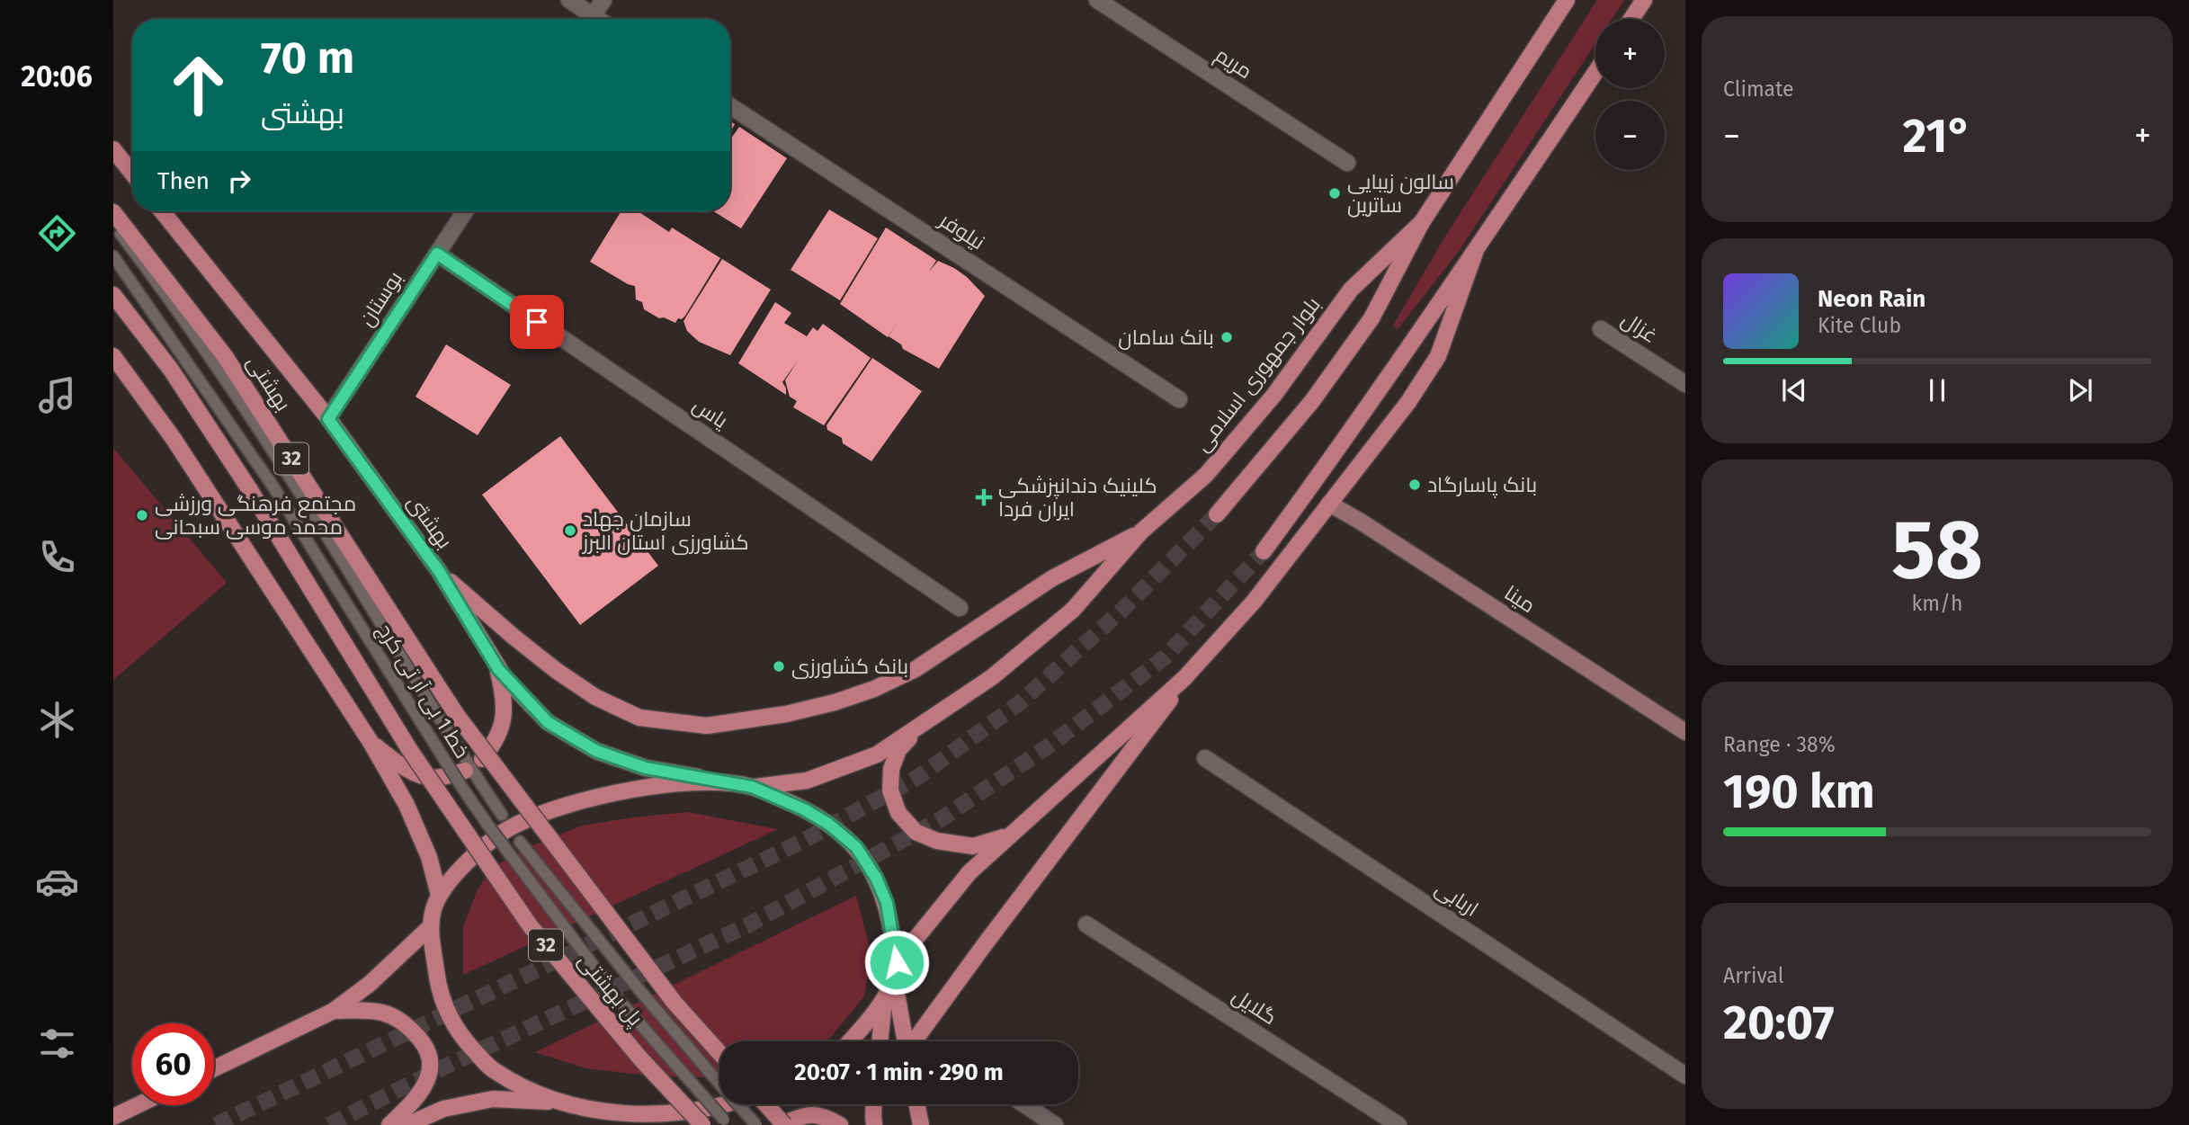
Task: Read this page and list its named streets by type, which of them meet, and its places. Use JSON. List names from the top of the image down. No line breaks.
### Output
{"streets":{"main road":["بلوار جمهوری اسلامی","بهشتی","32","بهشتى","پل بهشتی"],"street":["مریم","نیلوفر","بوستان","غزال","یاس","مینا","اربابی","گلایل"],"lane":["خط 1 بی آر تی کرج"]},"crossings":[["بوستان","یاس"],["بوستان","بهشتى"],["بهشتی","پل بهشتی"]],"places":{"other":["سالون زیبایی ساترین","بانک سامان","بانک پاسارگاد","مجتمع فرهنگی ورزشی محمد موسی سبحانی","سازمان جهاد کشاورزی استان البرز","بانک کشاورزی"],"health":["کلینیک دندانپزشکی ایران فردا"]},"page":{"tabs":"20:06","tile":["Climate",["58","km/h"],["Range · 38%","190 km"],["Arrival","20:07"]],"map_buttons":["+","−"],"turn":["70 m","بهشتى"],"heat":["−","21°","+"],"then":"Then","song":["Neon Rain","Kite Club"],"limit":"60","trip":"20:07 · 1 min · 290 m"}}
